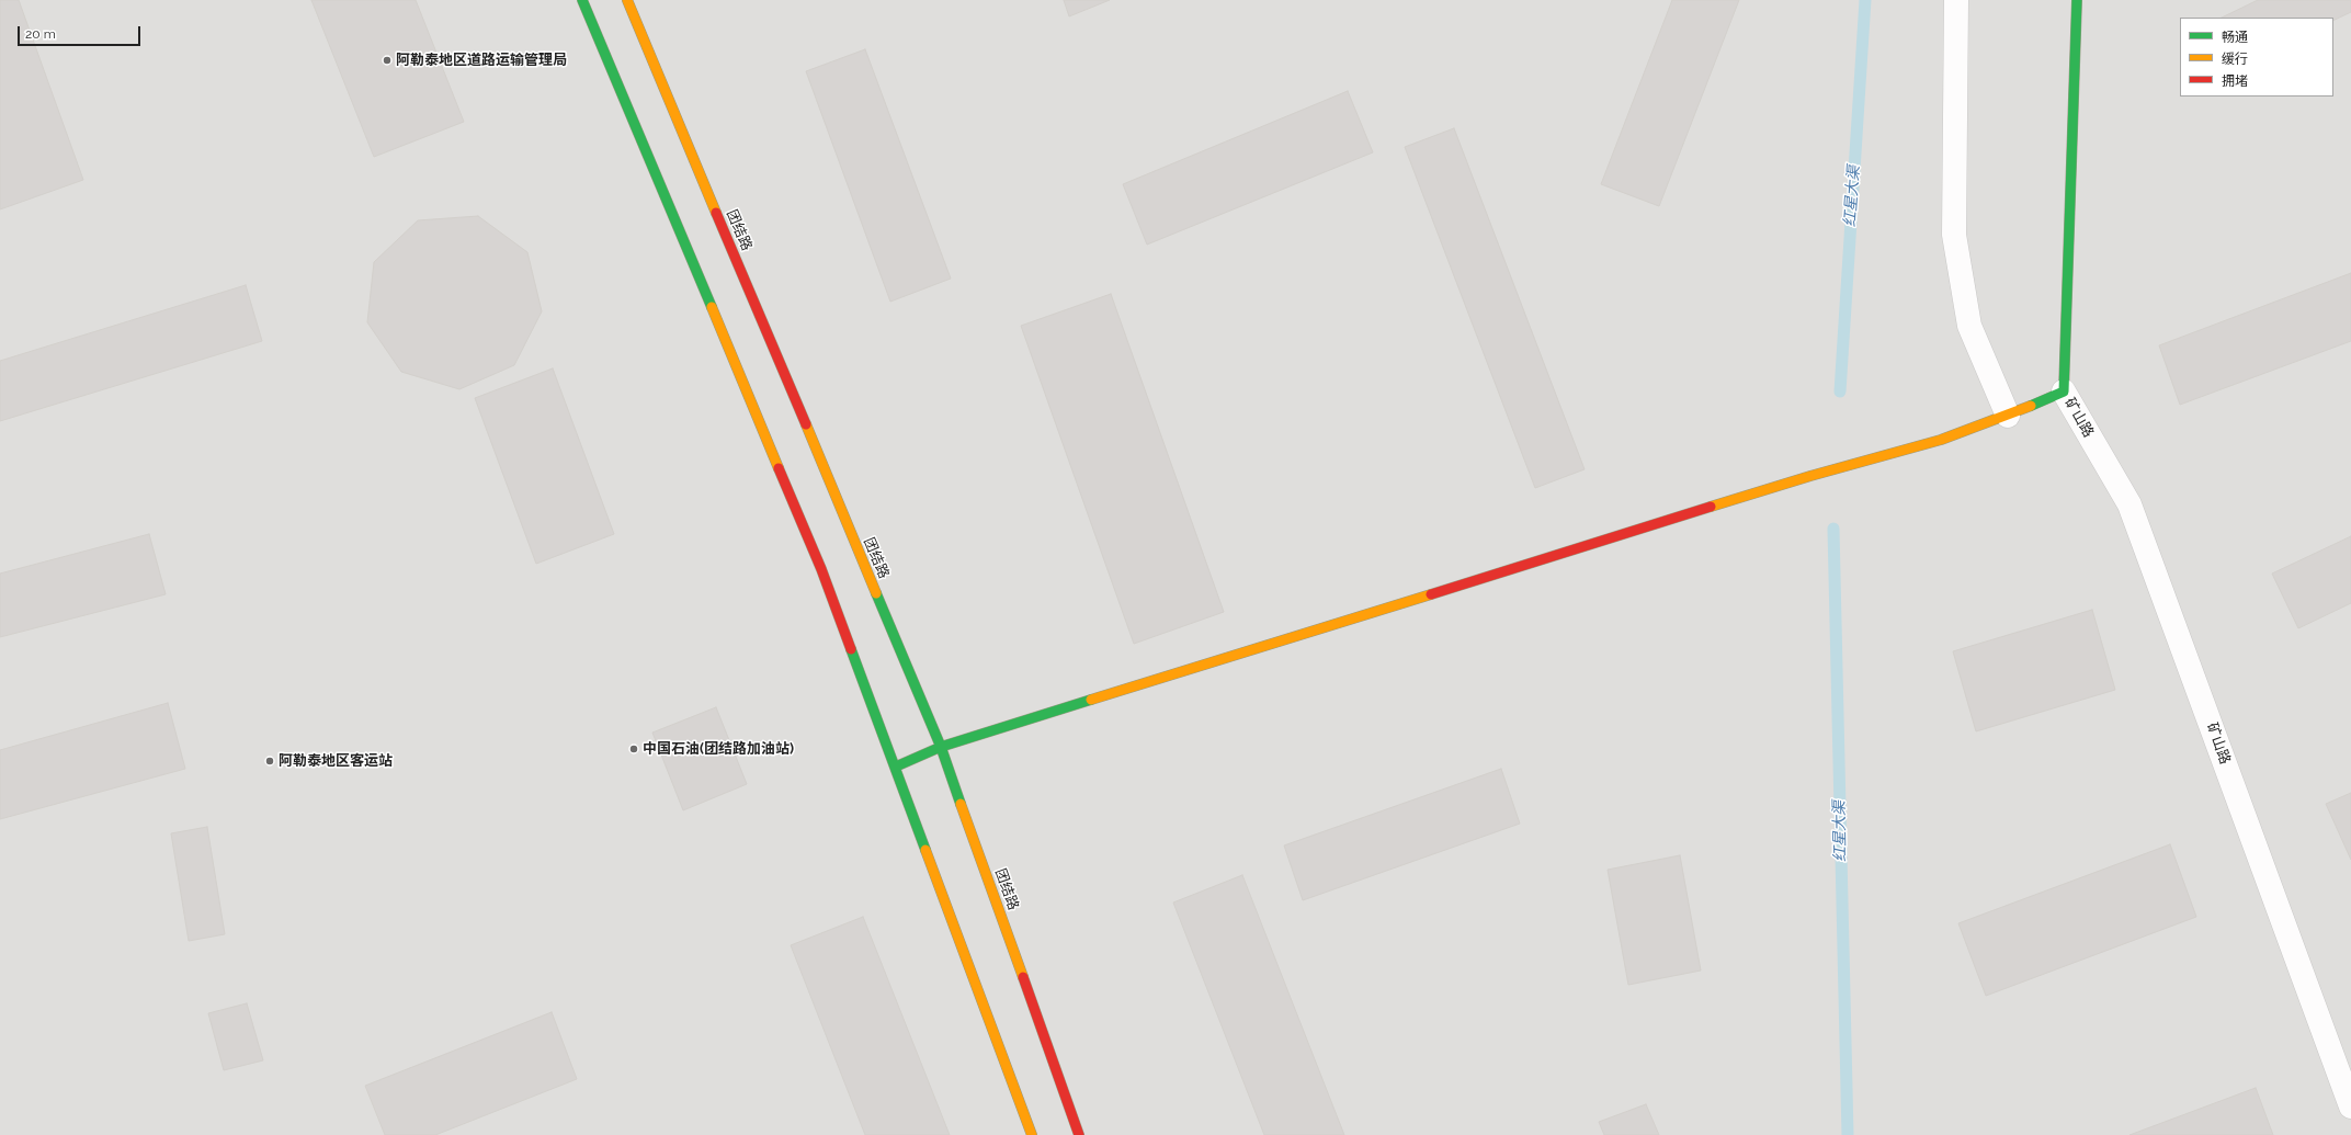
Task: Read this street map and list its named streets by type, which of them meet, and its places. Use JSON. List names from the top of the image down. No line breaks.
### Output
{"streets":{"main road":["团结路"],"street":["矿山路"]},"water":["红星大渠"],"places":["阿勒泰地区道路运输管理局","中国石油(团结路加油站)","阿勒泰地区客运站"],"legend":["畅通","缓行","拥堵"],"scale_bar":"20 m"}
